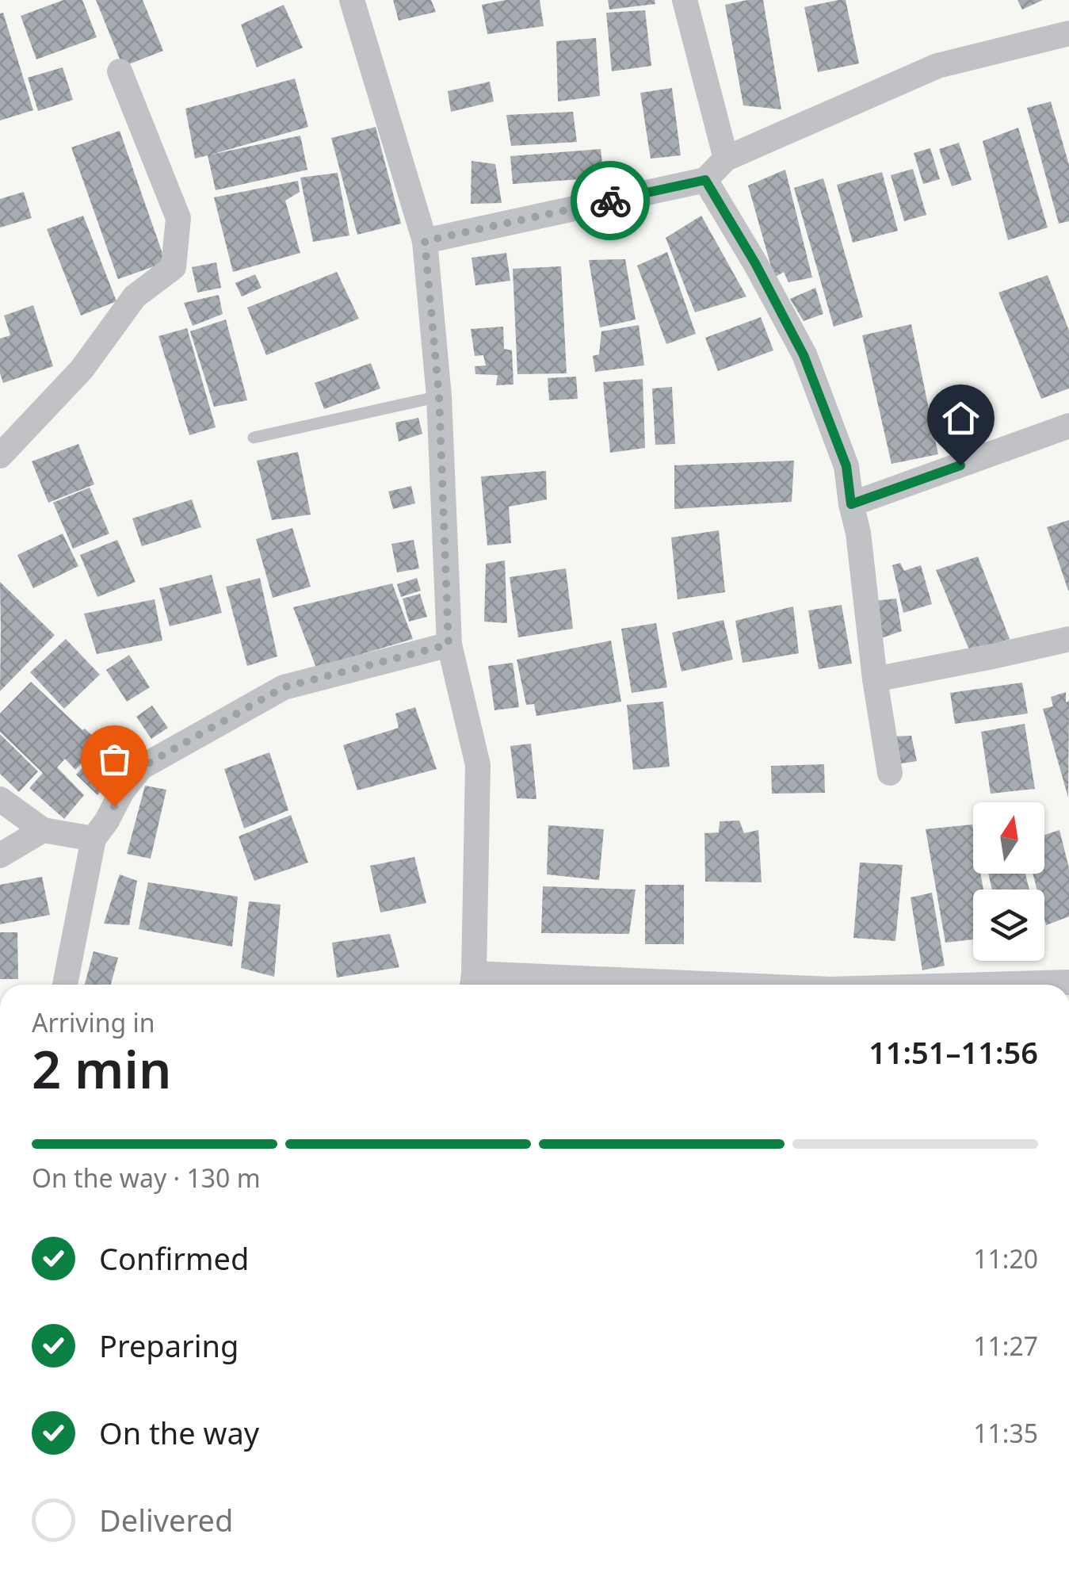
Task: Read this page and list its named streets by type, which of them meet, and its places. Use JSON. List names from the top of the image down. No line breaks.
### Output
{"north":"top","page":{"heading":["2 min","Arriving in","11:51–11:56"],"bar":"On the way · 130 m","list":[["Confirmed","11:20"],["Preparing","11:27"],["On the way","11:35"],"Delivered"]}}
